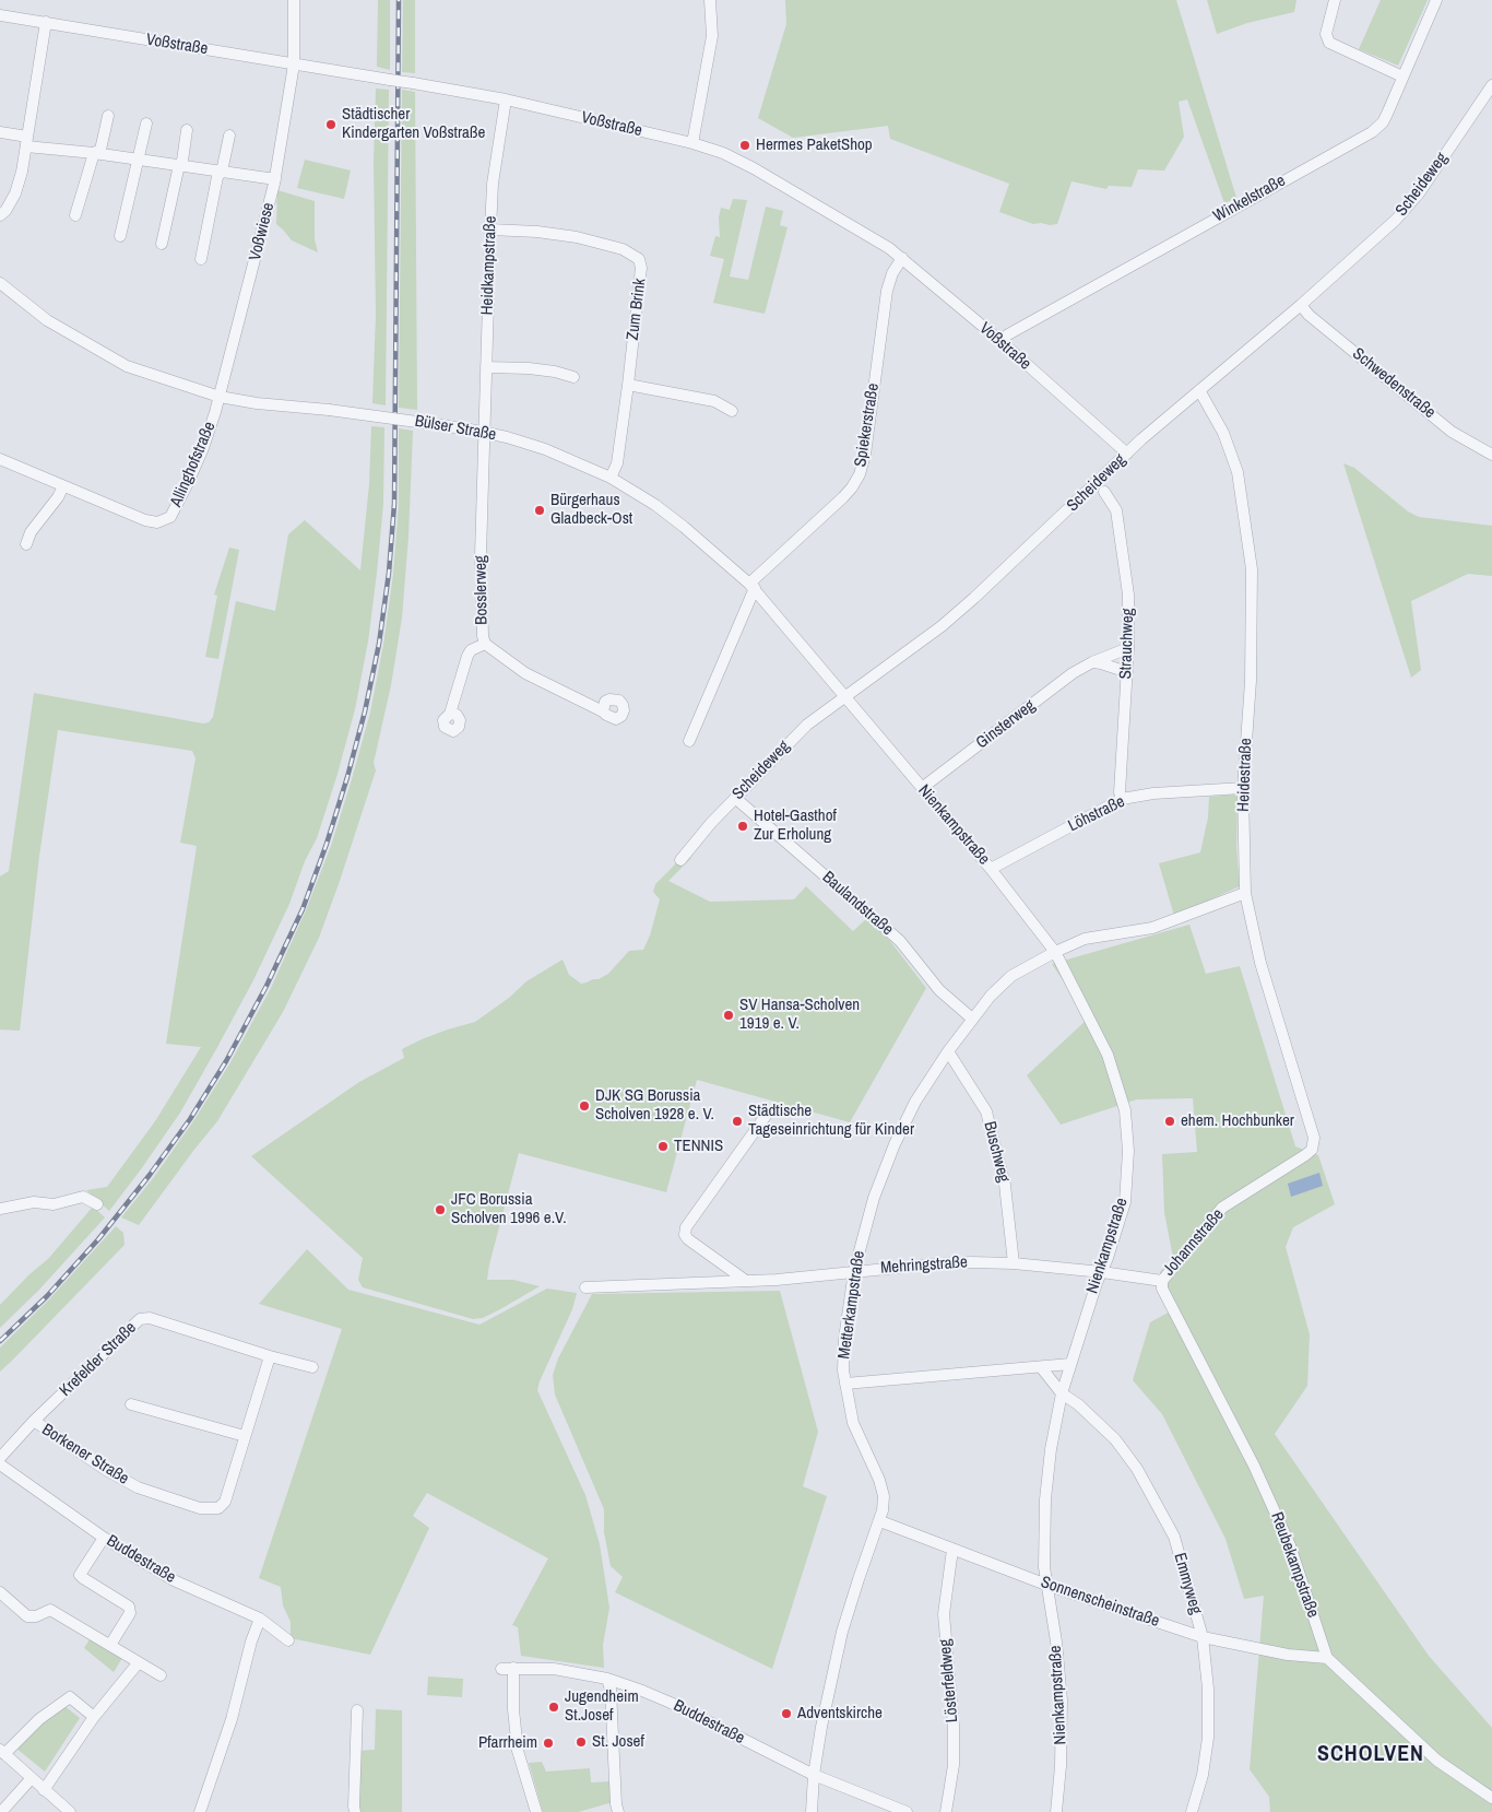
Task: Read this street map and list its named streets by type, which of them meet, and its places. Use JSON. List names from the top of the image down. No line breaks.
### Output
{"streets":{"street":["Voßstraße","Scheideweg","Winkelstraße","Voßwiese","Heidkampstraße","Zum Brink","Schwedenstraße","Spiekerstraße","Bülser Straße","Allinghofstraße","Bosslerweg","Strauchweg","Ginsterweg","Heidestraße","Löhstraße","Nienkampstraße","Baulandstraße","Buschweg","Johannstraße","Mehringstraße","Metterkampstraße","Krefelder Straße","Borkener Straße","Buddestraße","Reubekampstraße","Emmyweg","Sonnenscheinstraße","Lösterfeldweg"]},"crossings":[["Voßstraße","Scheideweg"],["Voßstraße","Winkelstraße"],["Voßstraße","Voßwiese"],["Voßstraße","Heidkampstraße"],["Voßstraße","Spiekerstraße"],["Scheideweg","Schwedenstraße"],["Scheideweg","Bülser Straße"],["Scheideweg","Heidestraße"],["Scheideweg","Nienkampstraße"],["Scheideweg","Baulandstraße"],["Voßwiese","Bülser Straße"],["Voßwiese","Allinghofstraße"],["Heidkampstraße","Zum Brink"],["Heidkampstraße","Bülser Straße"],["Heidkampstraße","Bosslerweg"],["Zum Brink","Bülser Straße"],["Spiekerstraße","Bülser Straße"],["Bülser Straße","Allinghofstraße"],["Bülser Straße","Bosslerweg"],["Bülser Straße","Nienkampstraße"],["Strauchweg","Ginsterweg"],["Strauchweg","Löhstraße"],["Ginsterweg","Nienkampstraße"],["Heidestraße","Löhstraße"],["Heidestraße","Johannstraße"],["Heidestraße","Metterkampstraße"],["Löhstraße","Nienkampstraße"],["Nienkampstraße","Johannstraße"],["Nienkampstraße","Mehringstraße"],["Nienkampstraße","Metterkampstraße"],["Nienkampstraße","Emmyweg"],["Nienkampstraße","Sonnenscheinstraße"],["Baulandstraße","Metterkampstraße"],["Buschweg","Mehringstraße"],["Buschweg","Metterkampstraße"],["Johannstraße","Mehringstraße"],["Johannstraße","Reubekampstraße"],["Mehringstraße","Metterkampstraße"],["Metterkampstraße","Buddestraße"],["Metterkampstraße","Sonnenscheinstraße"],["Krefelder Straße","Borkener Straße"],["Reubekampstraße","Sonnenscheinstraße"],["Emmyweg","Sonnenscheinstraße"],["Sonnenscheinstraße","Lösterfeldweg"]],"districts":["SCHOLVEN"],"places":["Städtischer Kindergarten Voßstraße","Hermes PaketShop","Bürgerhaus Gladbeck-Ost","Hotel-Gasthof Zur Erholung","SV Hansa-Scholven 1919 e. V.","DJK SG Borussia Scholven 1928 e. V.","Städtische Tageseinrichtung für Kinder","ehem. Hochbunker","TENNIS","JFC Borussia Scholven 1996 e.V.","Jugendheim St.Josef","Adventskirche","St. Josef","Pfarrheim"]}
